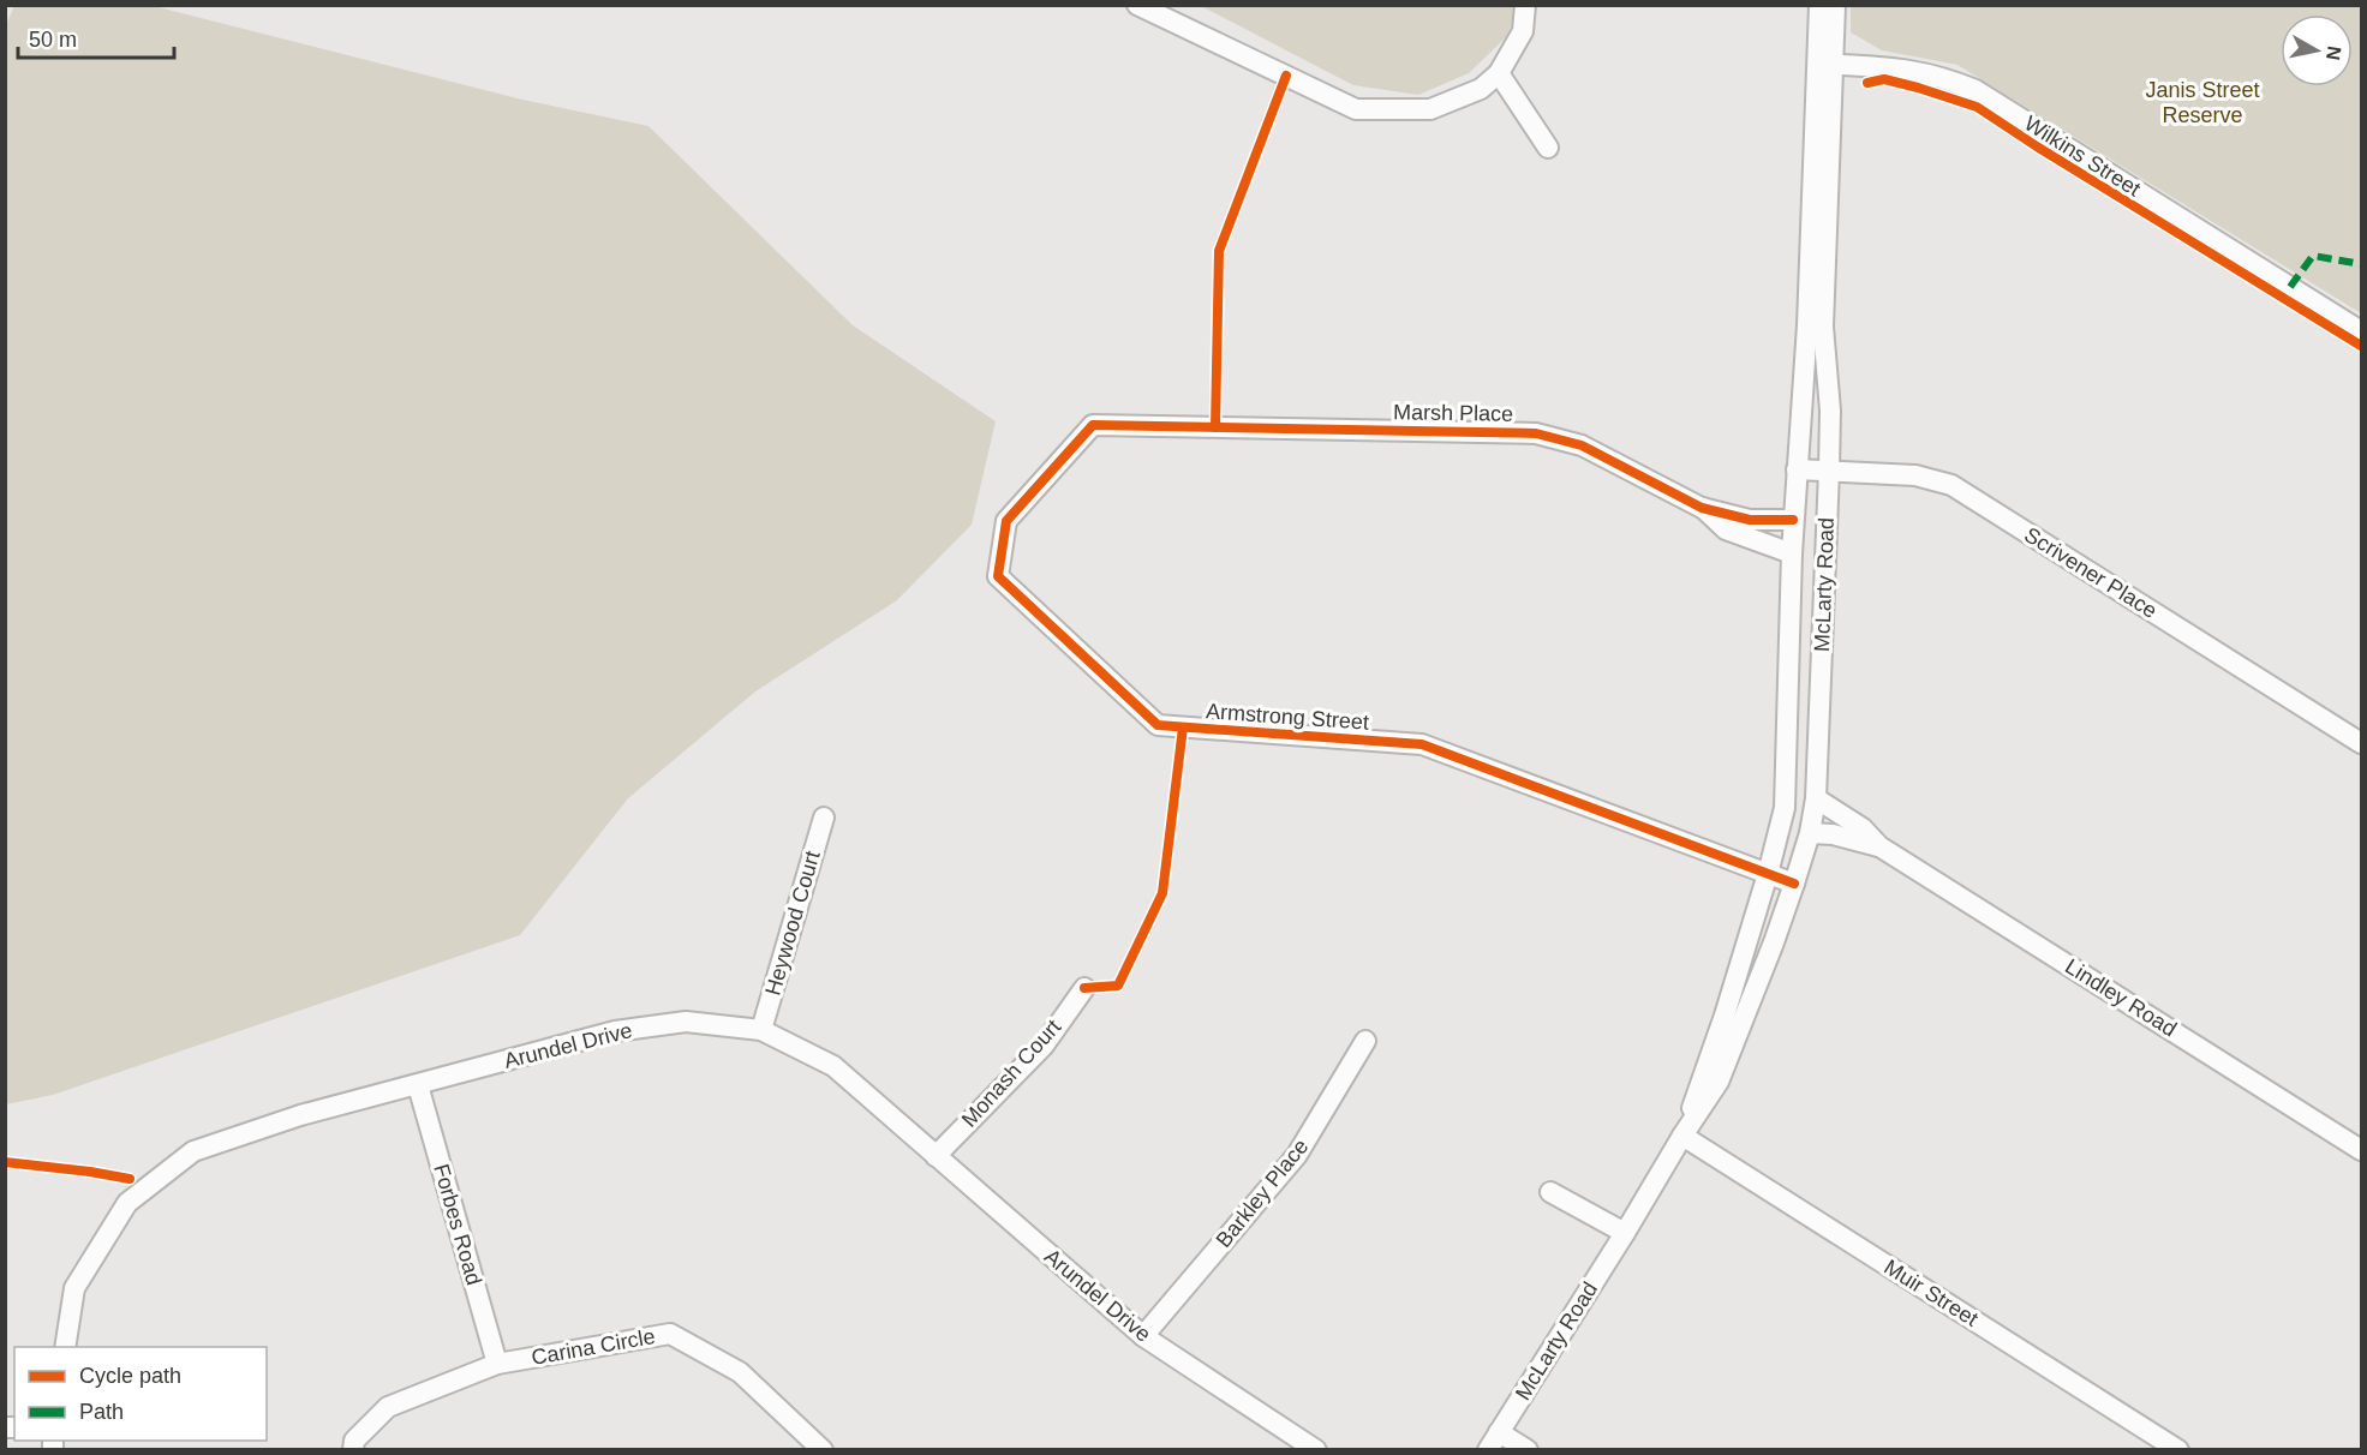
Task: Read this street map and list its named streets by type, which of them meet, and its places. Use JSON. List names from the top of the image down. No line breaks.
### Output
{"streets":{"street":["Wilkins Street","Marsh Place","Scrivener Place","McLarty Road","Armstrong Street","Heywood Court","Lindley Road","Arundel Drive","Monash Court","Barkley Place","Forbes Road","Muir Street","Carina Circle"]},"crossings":[["Wilkins Street","McLarty Road"],["Marsh Place","McLarty Road"],["Marsh Place","Armstrong Street"],["Scrivener Place","McLarty Road"],["McLarty Road","Armstrong Street"],["McLarty Road","Lindley Road"],["McLarty Road","Muir Street"],["Heywood Court","Arundel Drive"],["Arundel Drive","Monash Court"],["Arundel Drive","Barkley Place"],["Arundel Drive","Forbes Road"],["Forbes Road","Carina Circle"]],"parks":["Janis Street Reserve"],"legend":["Cycle path","Path"],"scale_bar":"50 m","north":"right"}
